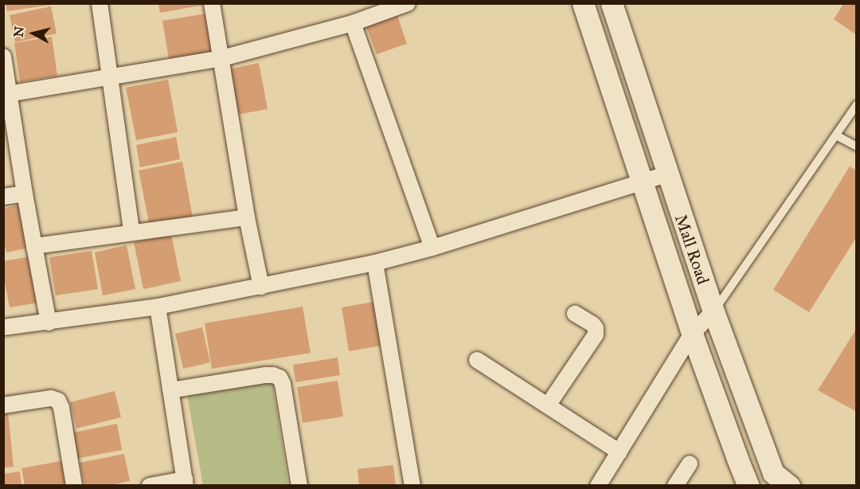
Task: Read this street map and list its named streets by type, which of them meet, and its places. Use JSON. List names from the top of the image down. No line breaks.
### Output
{"streets":{"street":["Mall Road"]},"north":"left"}
